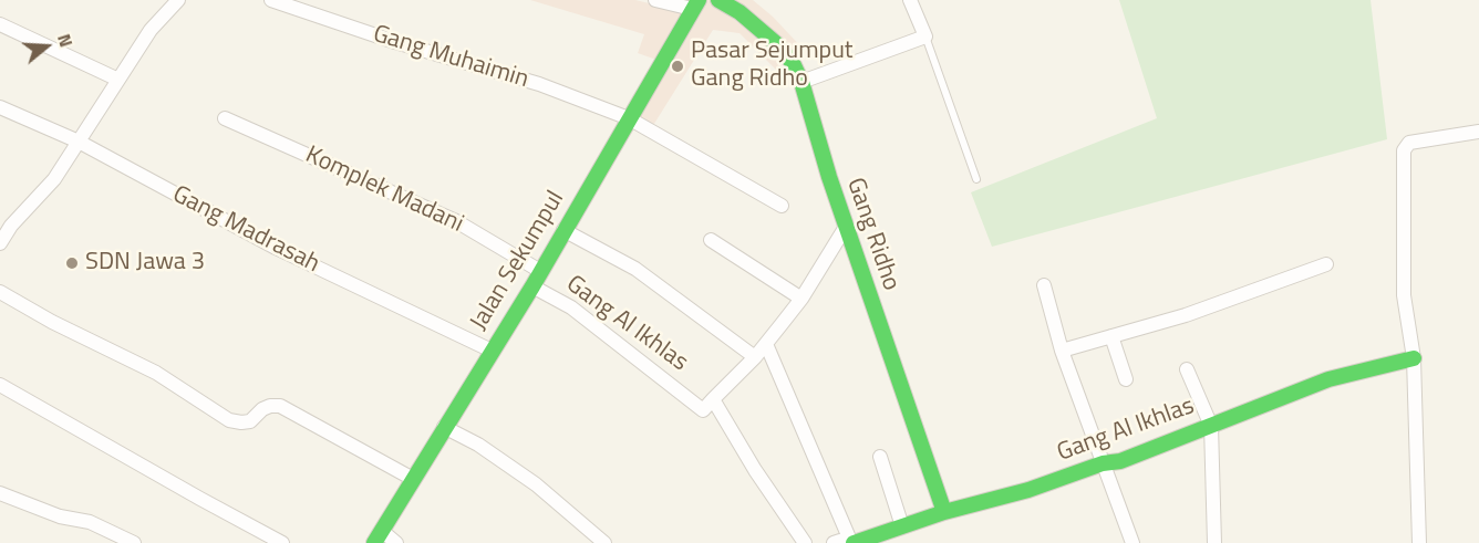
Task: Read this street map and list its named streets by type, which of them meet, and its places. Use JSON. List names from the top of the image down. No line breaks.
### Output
{"streets":{"street":["Gang Muhaimin","Komplek Madani","Gang Madrasah","Gang Ridho","Jalan Sekumpul","Gang Al Ikhlas"]},"crossings":[["Gang Muhaimin","Jalan Sekumpul"],["Komplek Madani","Jalan Sekumpul"],["Gang Madrasah","Jalan Sekumpul"],["Gang Ridho","Gang Al Ikhlas"],["Jalan Sekumpul","Gang Al Ikhlas"]],"places":["Pasar Sejumput Gang Ridho","SDN Jawa 3"],"north":"right"}
